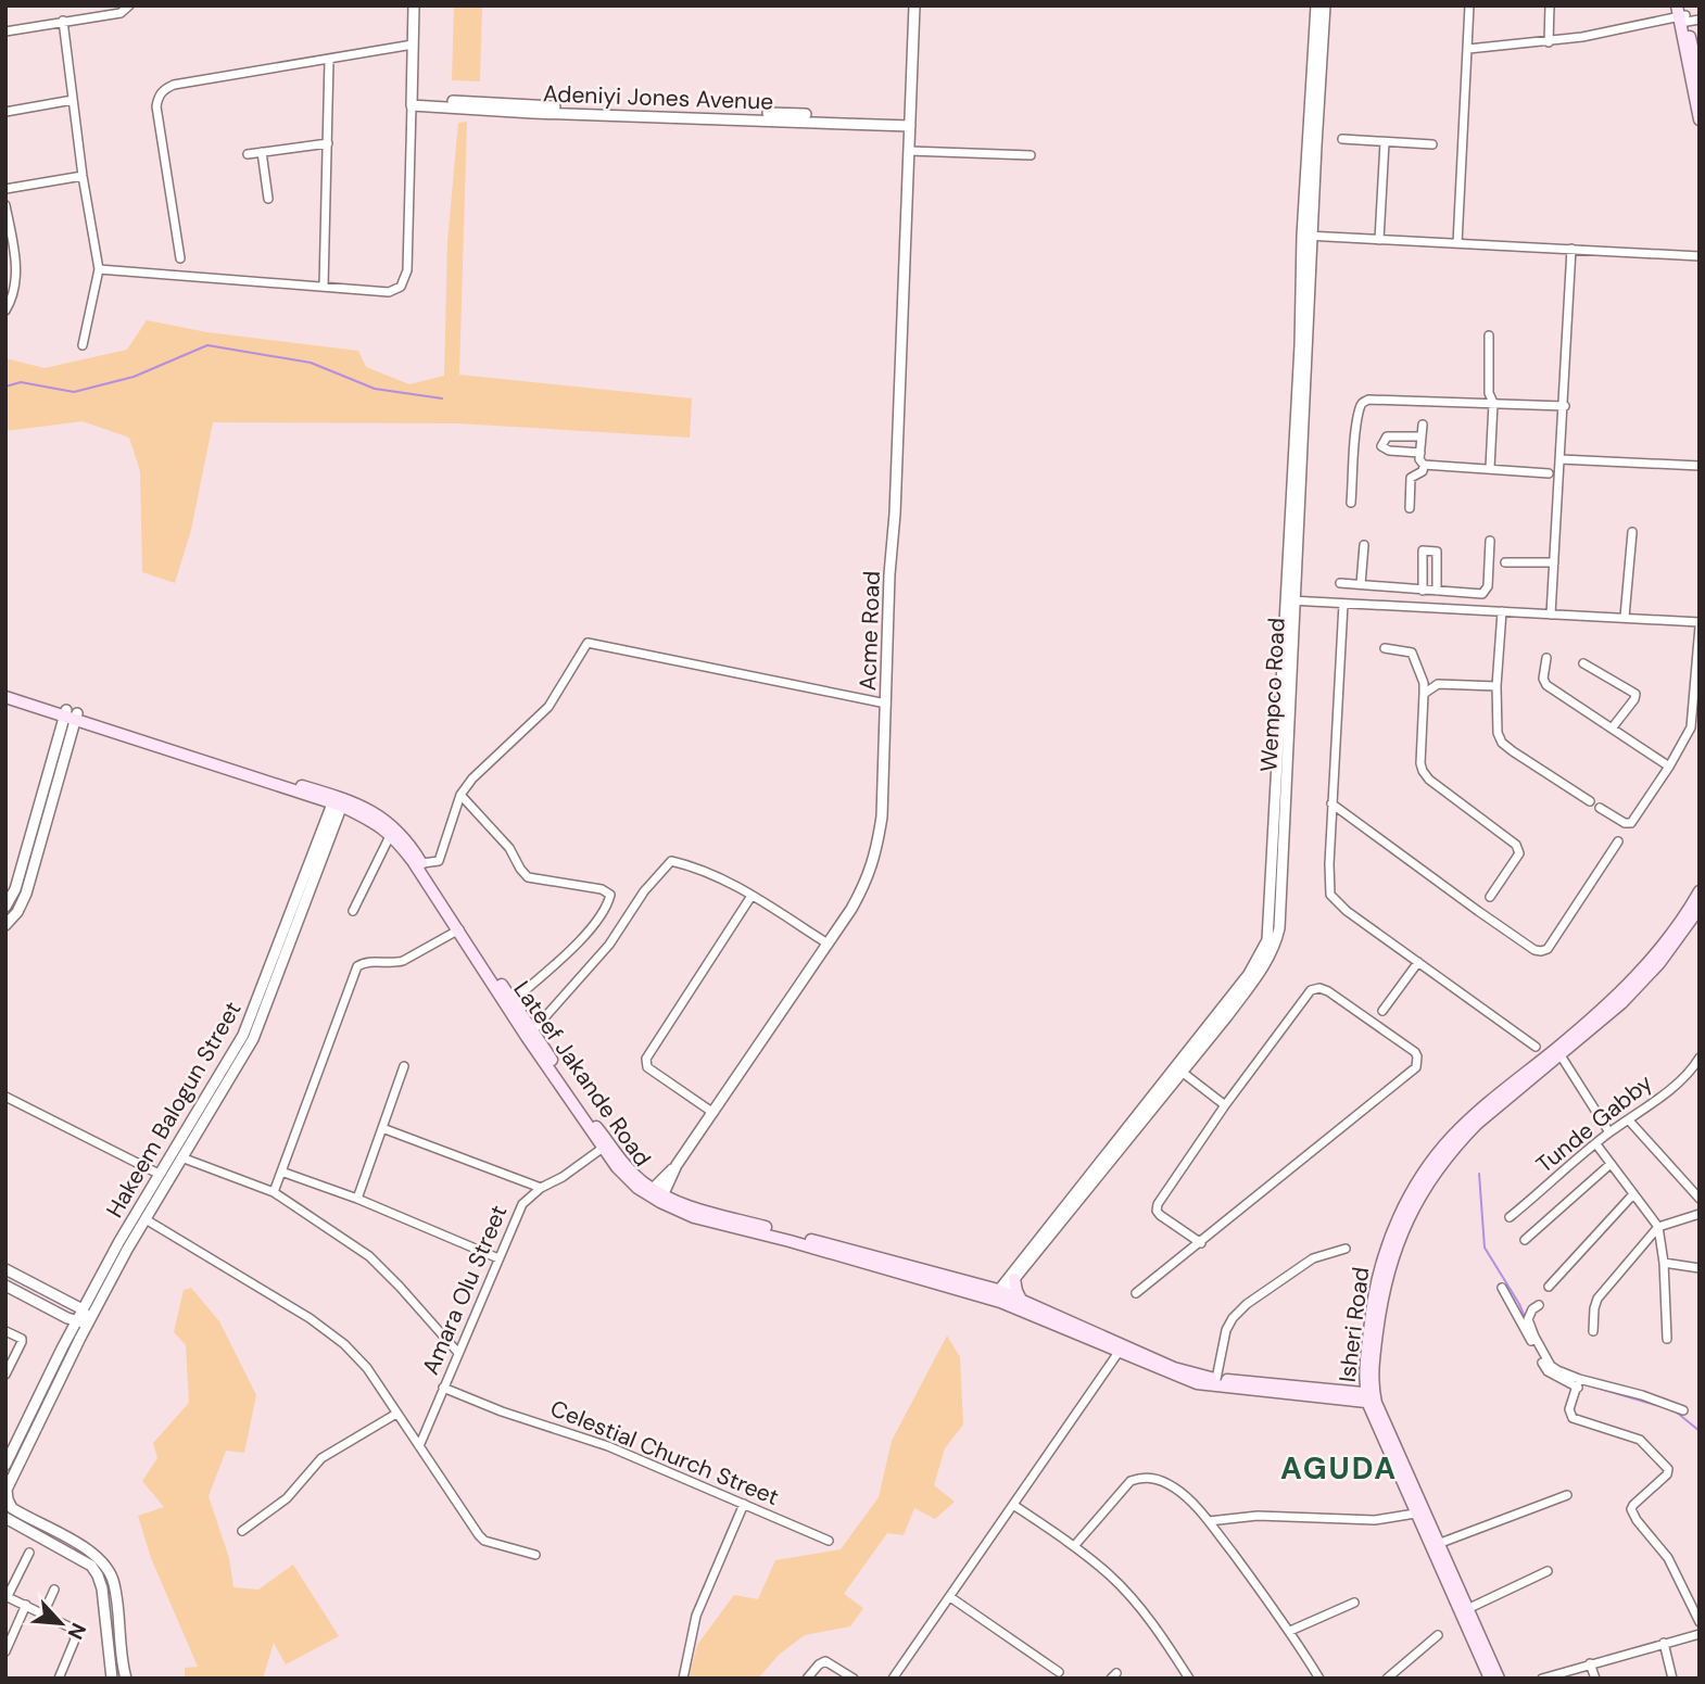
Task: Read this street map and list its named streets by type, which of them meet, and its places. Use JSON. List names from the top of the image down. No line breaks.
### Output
{"streets":{"main road":["Lateef Jakande Road","Isheri Road"],"street":["Adeniyi Jones Avenue","Acme Road","Wempco Road","Hakeem Balogun Street","Tunde Gabby","Amara Olu Street","Celestial Church Street"]},"crossings":[["Adeniyi Jones Avenue","Acme Road"],["Acme Road","Lateef Jakande Road"],["Wempco Road","Lateef Jakande Road"],["Lateef Jakande Road","Hakeem Balogun Street"],["Lateef Jakande Road","Amara Olu Street"],["Lateef Jakande Road","Isheri Road"],["Hakeem Balogun Street","Amara Olu Street"],["Amara Olu Street","Celestial Church Street"]],"districts":["AGUDA"],"north":"bottom right"}
